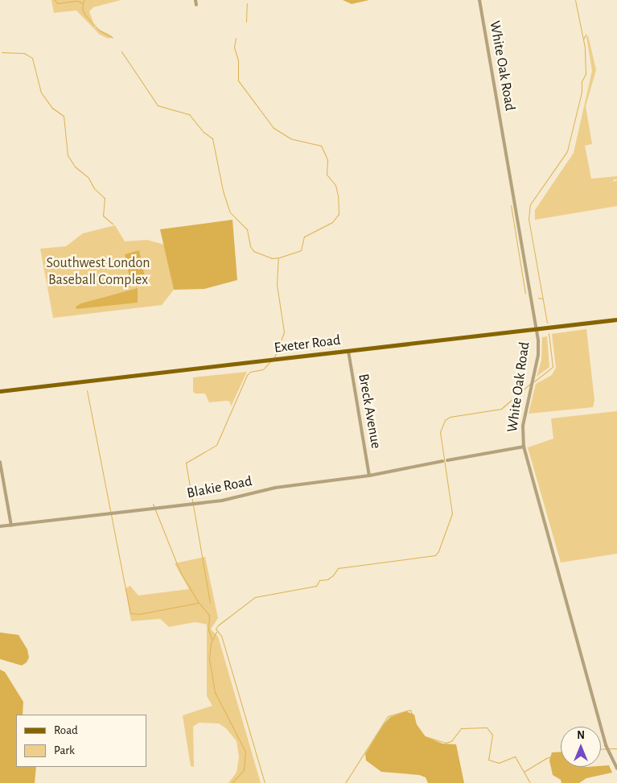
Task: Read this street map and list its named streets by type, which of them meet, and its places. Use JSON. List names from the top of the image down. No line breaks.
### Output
{"streets":{"main road":["Exeter Road"],"street":["White Oak Road","Breck Avenue","Blakie Road"]},"crossings":[["White Oak Road","Exeter Road"],["Exeter Road","Breck Avenue"],["Breck Avenue","Blakie Road"]],"parks":["Southwest London Baseball Complex"],"legend":["Road","Park"],"north":"top"}
